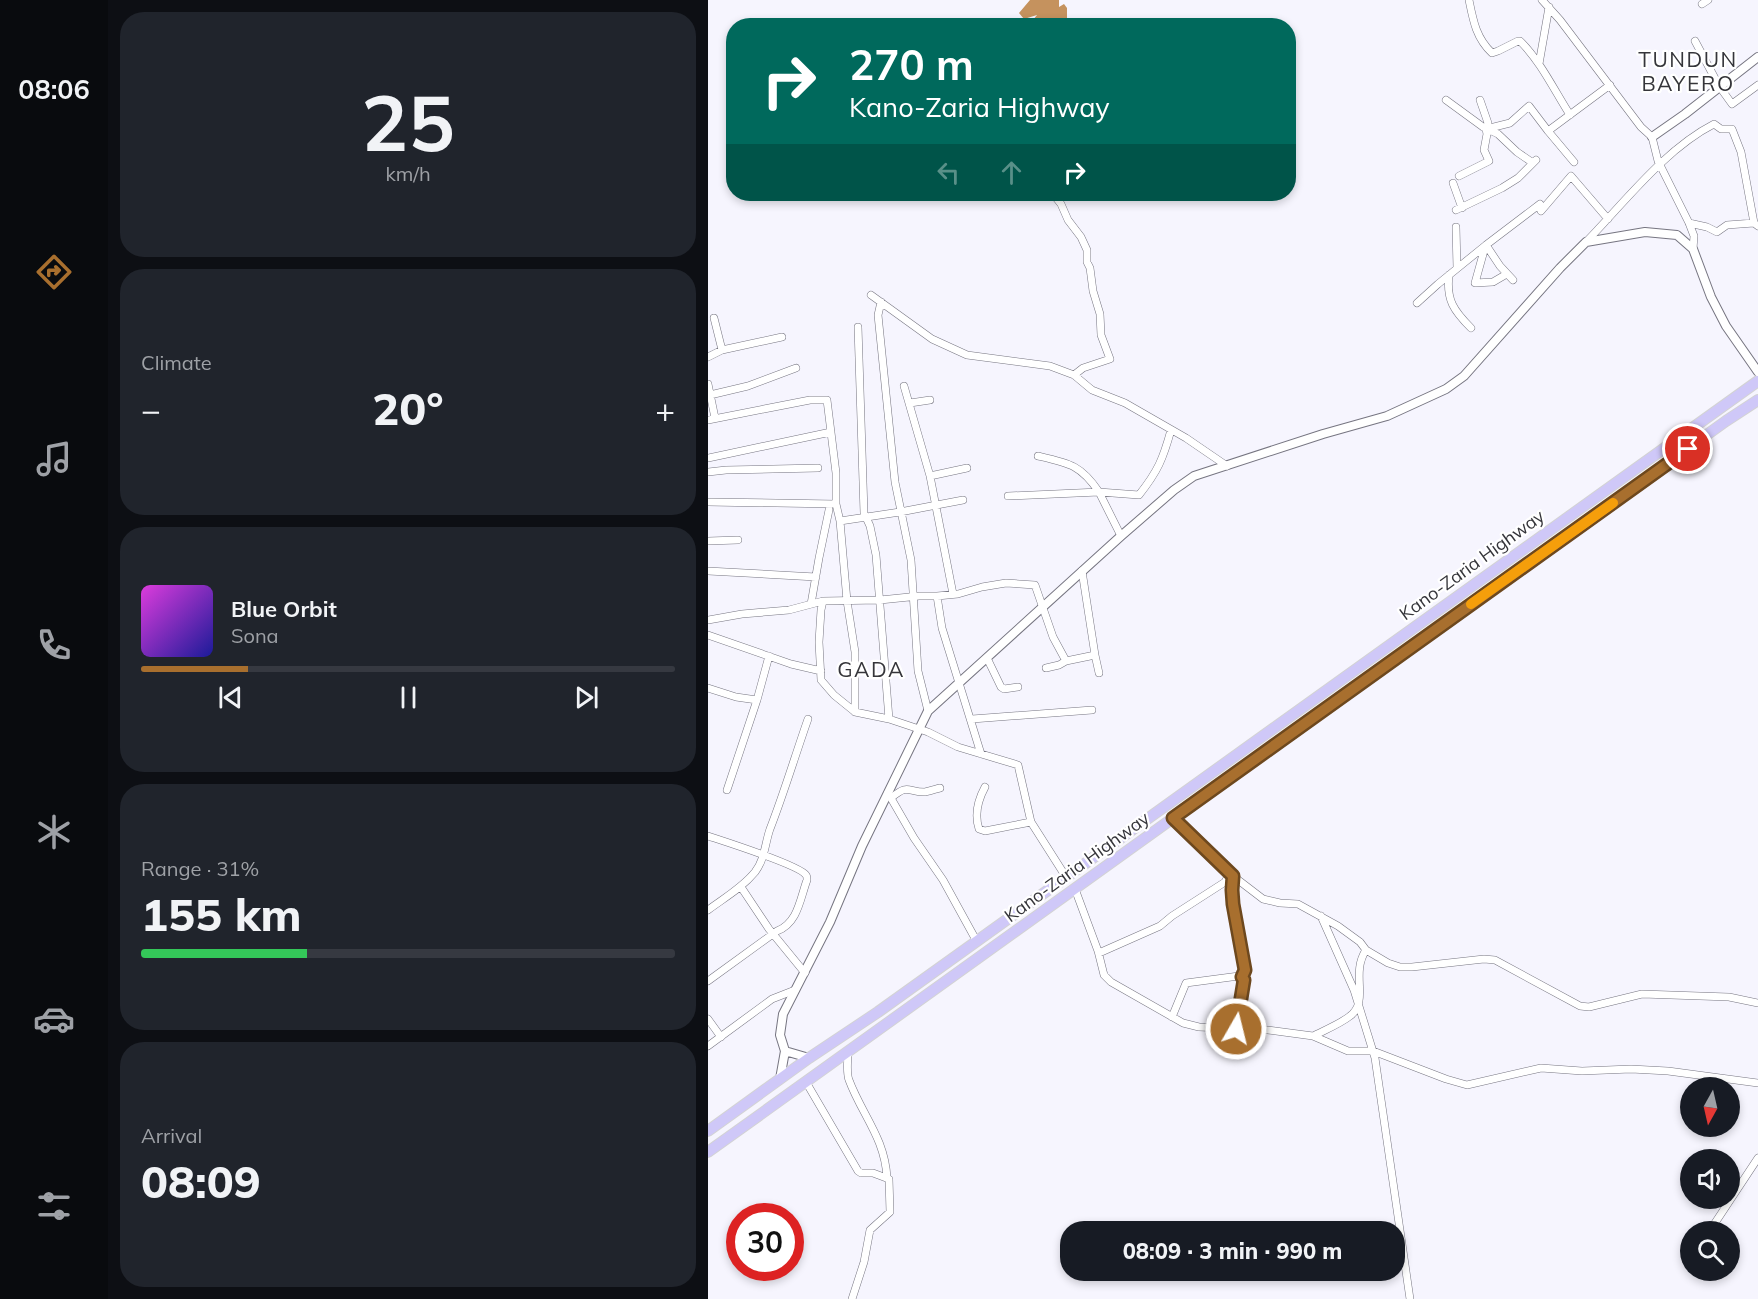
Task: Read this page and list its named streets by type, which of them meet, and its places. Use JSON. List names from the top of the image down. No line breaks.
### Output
{"streets":{"highway":["Kano-Zaria Highway"]},"districts":["TUNDUN BAYERO","GADA"],"north":"bottom","page":{"tabs":"08:06","tile":[["25","km/h"],"Climate",["Range · 31%","155 km"],["Arrival","08:09"]],"turn":["270 m","Kano-Zaria Highway"],"heat":["−","20°","+"],"song":["Blue Orbit","Sona"],"limit":"30","trip":"08:09 · 3 min · 990 m"}}
